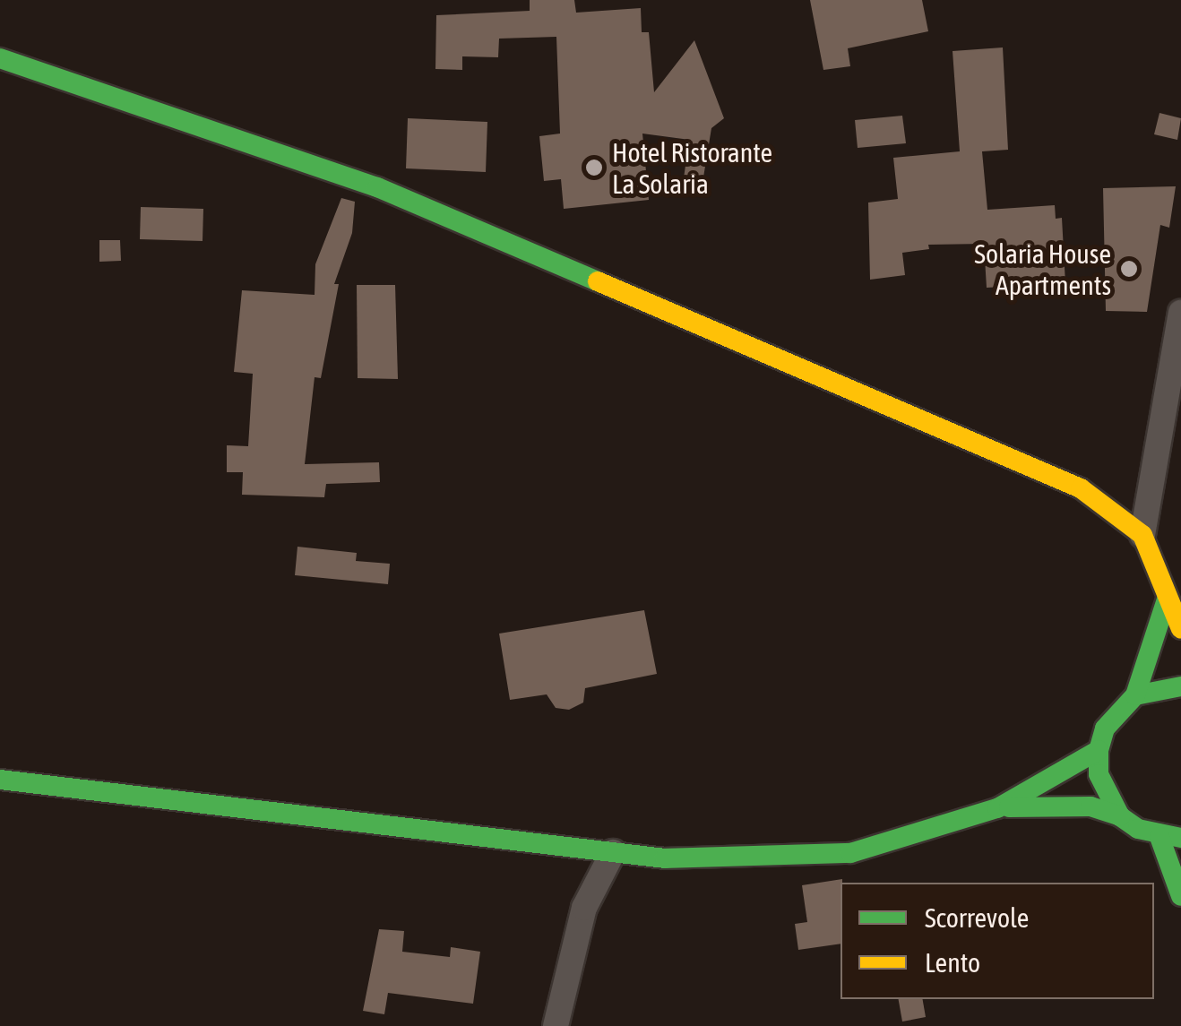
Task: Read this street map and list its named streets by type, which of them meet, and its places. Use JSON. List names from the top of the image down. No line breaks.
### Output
{"places":["Hotel Ristorante La Solaria","Solaria House Apartments"],"legend":["Scorrevole","Lento"]}
